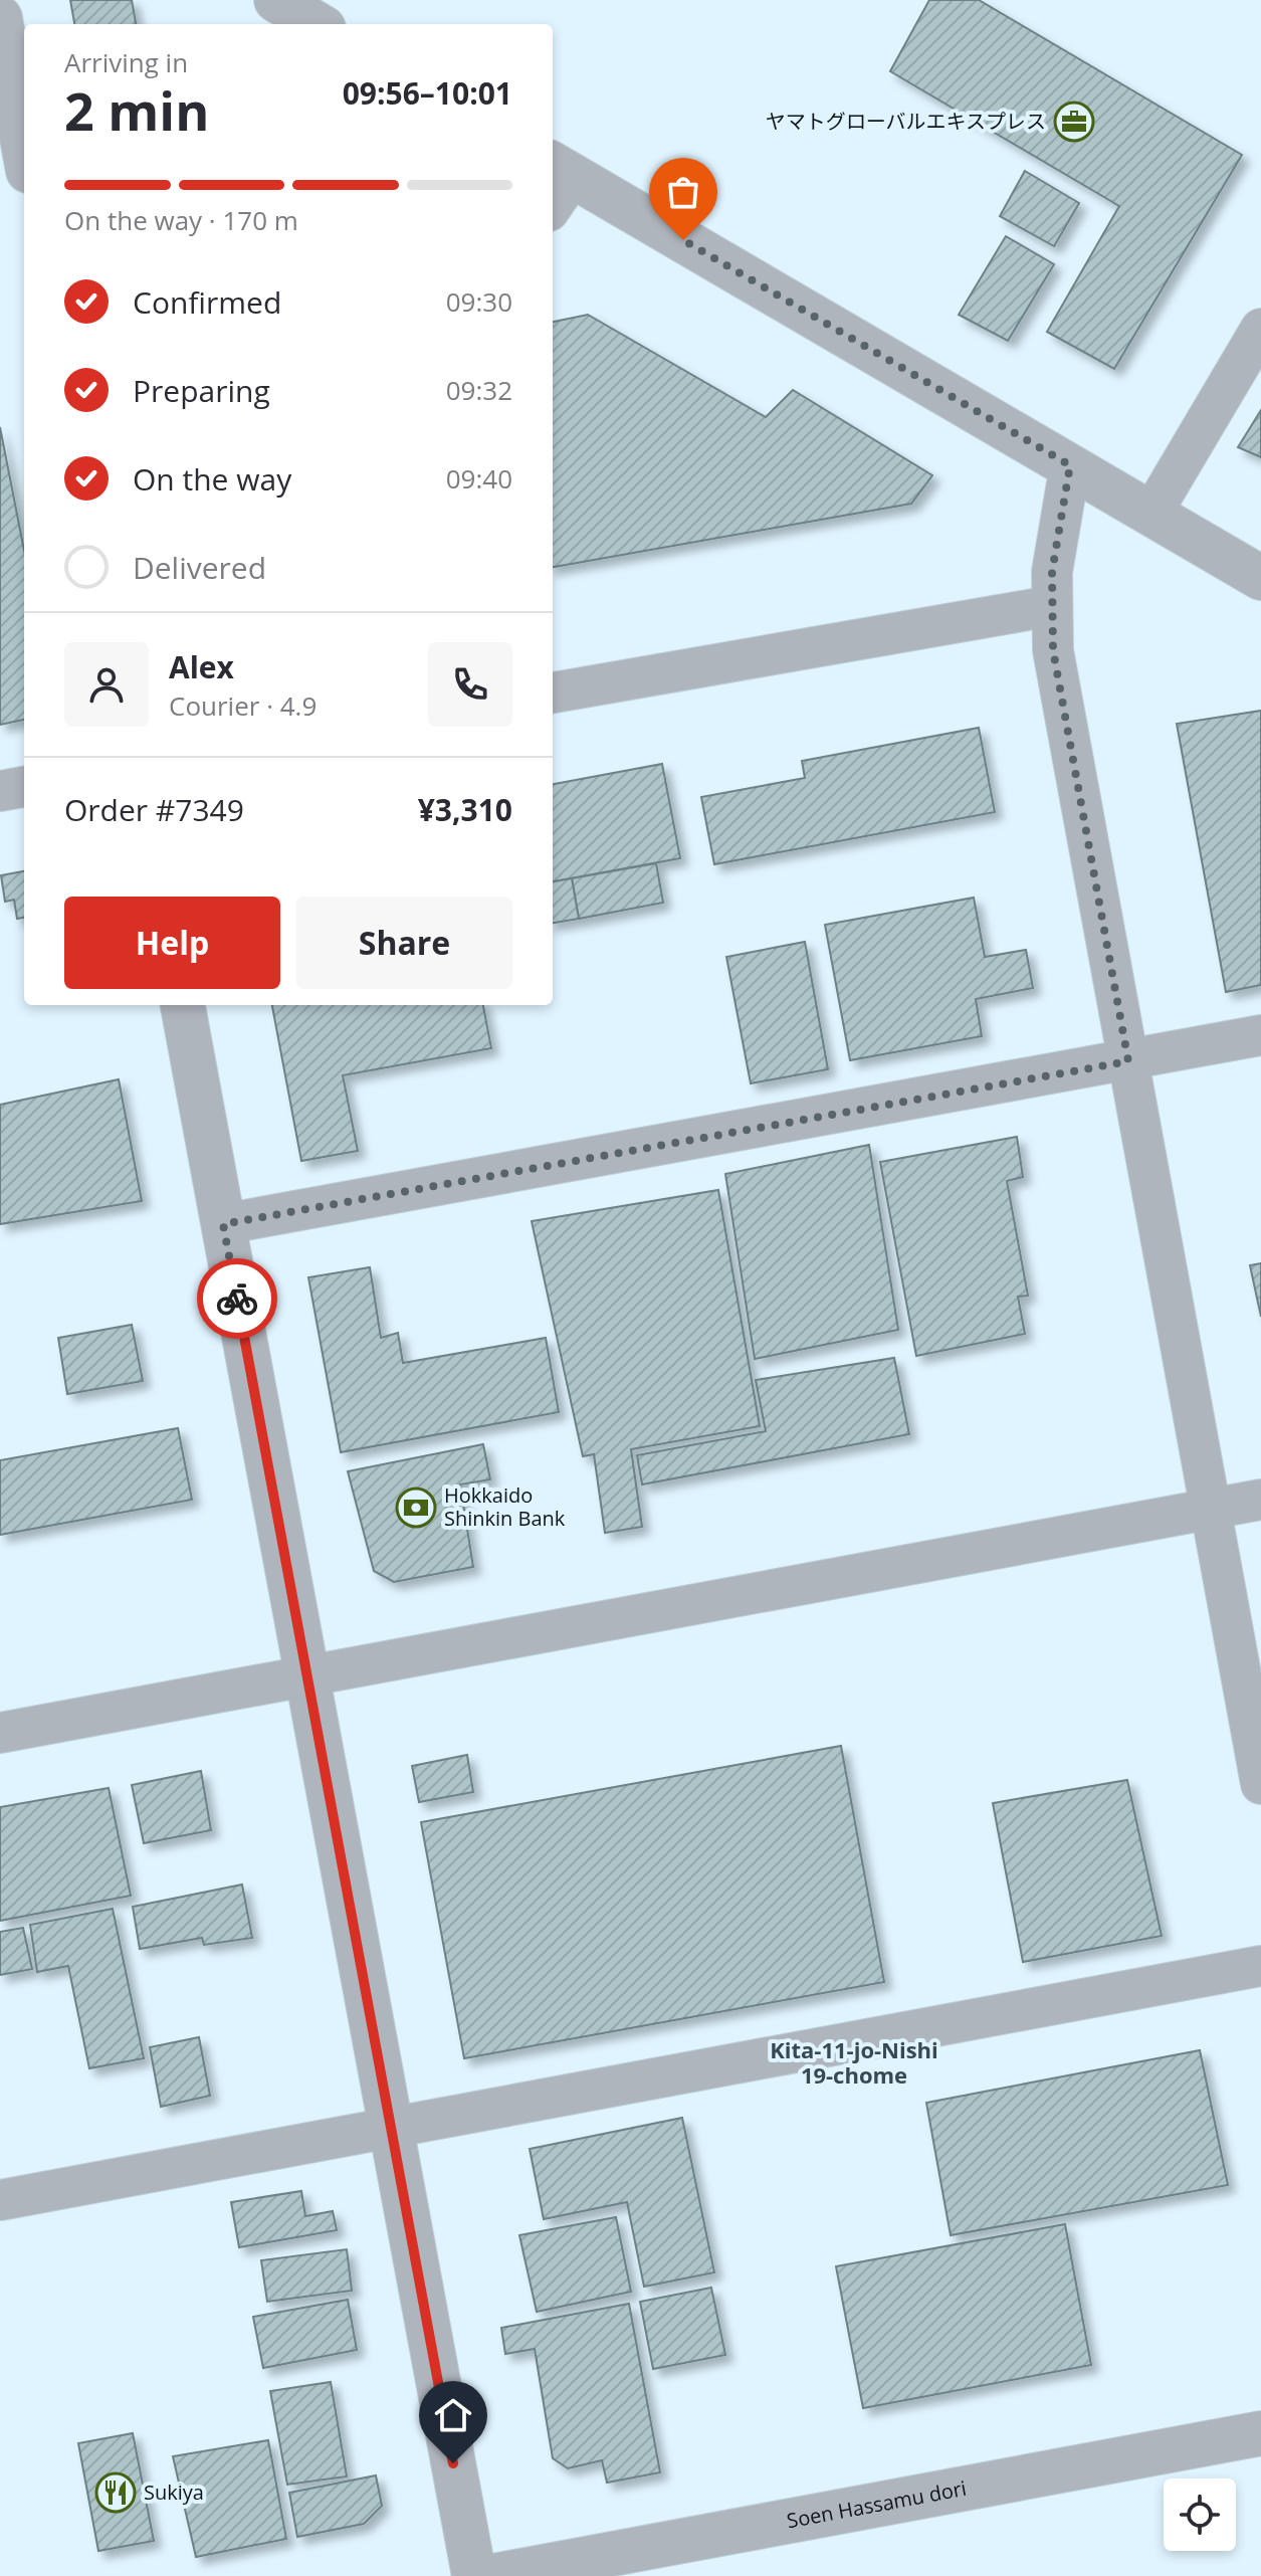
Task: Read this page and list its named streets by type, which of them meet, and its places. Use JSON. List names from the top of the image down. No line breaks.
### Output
{"streets":{"street":["Soen Hassamu dori"]},"districts":["Kita-11-jo-Nishi 19-chome"],"places":{"office":["ヤマトグローバルエキスプレス"],"bank":["Hokkaido Shinkin Bank"],"restaurant":["Sukiya"]},"page":{"heading":["2 min","Arriving in","09:56–10:01"],"panel":["Alex","Courier · 4.9","Order #7349","¥3,310"],"bar":"On the way · 170 m","list":[["Confirmed","09:30"],["Preparing","09:32"],["On the way","09:40"],"Delivered"],"buttons":["Help","Share"]}}
